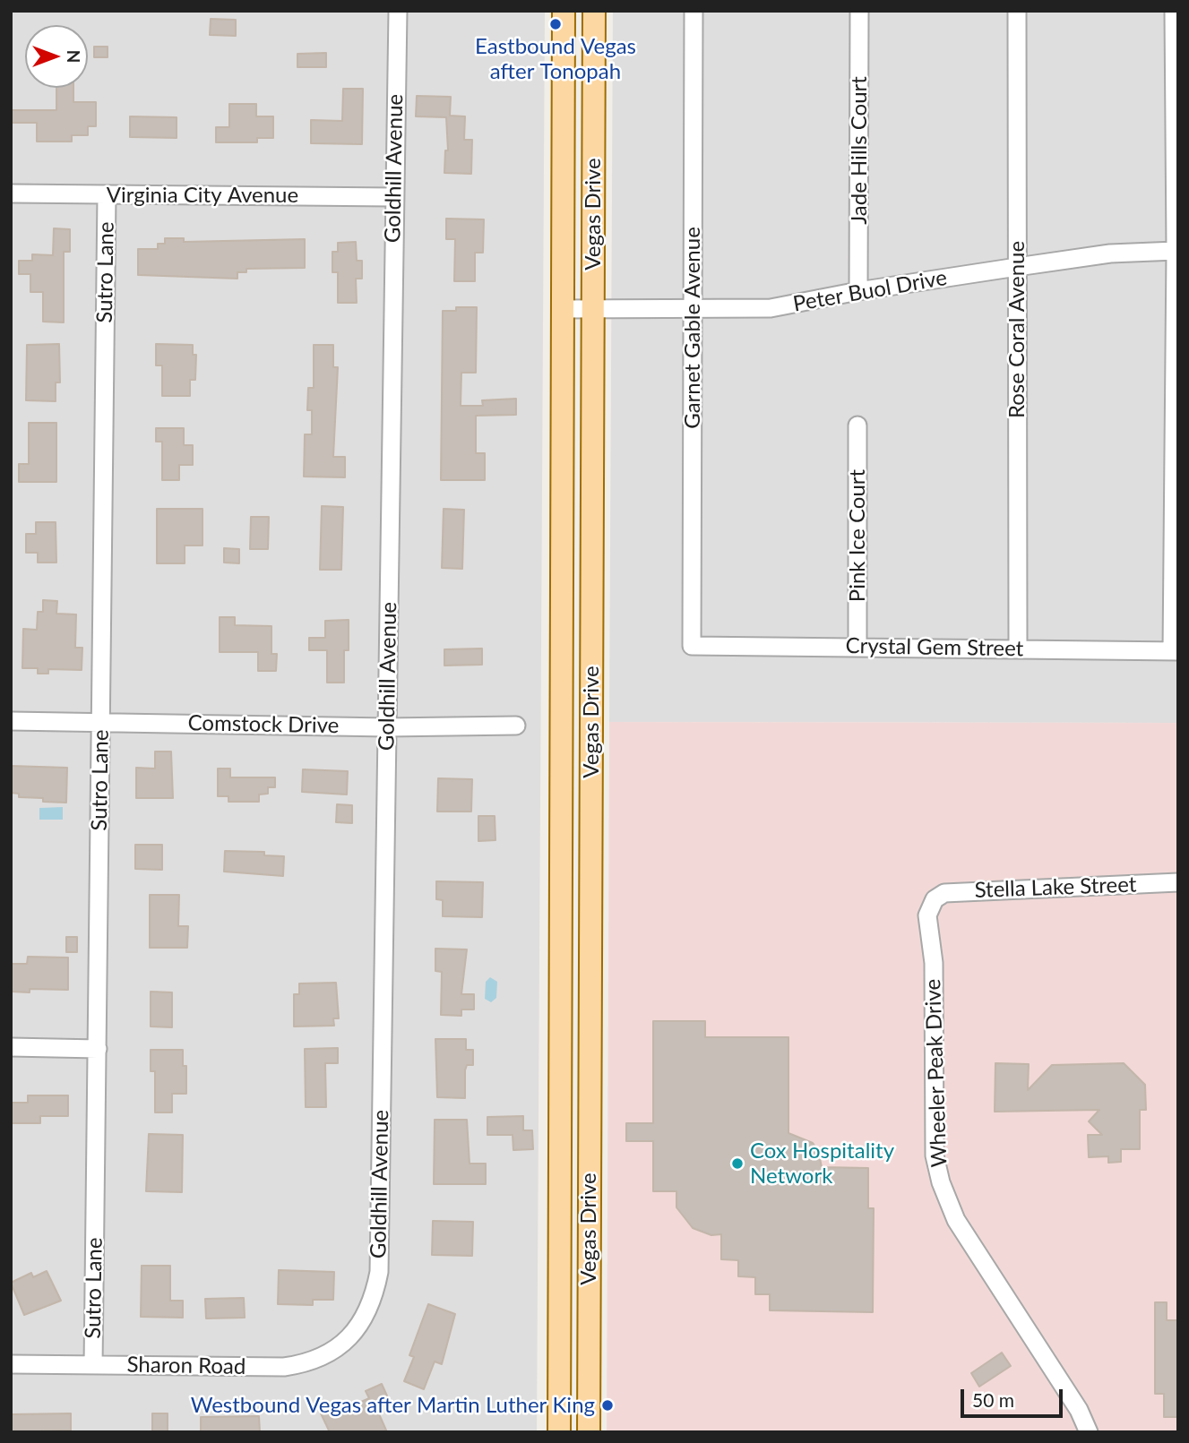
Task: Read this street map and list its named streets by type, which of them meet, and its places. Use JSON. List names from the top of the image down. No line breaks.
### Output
{"streets":{"main road":["Vegas Drive"],"street":["Jade Hills Court","Goldhill Avenue","Virginia City Avenue","Sutro Lane","Peter Buol Drive","Garnet Gable Avenue","Rose Coral Avenue","Pink Ice Court","Crystal Gem Street","Comstock Drive","Stella Lake Street","Wheeler Peak Drive","Sharon Road"]},"crossings":[["Jade Hills Court","Peter Buol Drive"],["Goldhill Avenue","Virginia City Avenue"],["Goldhill Avenue","Comstock Drive"],["Goldhill Avenue","Sharon Road"],["Virginia City Avenue","Sutro Lane"],["Vegas Drive","Peter Buol Drive"],["Sutro Lane","Comstock Drive"],["Sutro Lane","Sharon Road"],["Peter Buol Drive","Garnet Gable Avenue"],["Peter Buol Drive","Rose Coral Avenue"],["Garnet Gable Avenue","Crystal Gem Street"],["Rose Coral Avenue","Crystal Gem Street"],["Pink Ice Court","Crystal Gem Street"],["Stella Lake Street","Wheeler Peak Drive"]],"places":["Eastbound Vegas after Tonopah","Cox Hospitality Network","Westbound Vegas after Martin Luther King"],"scale_bar":"50 m","north":"right"}
